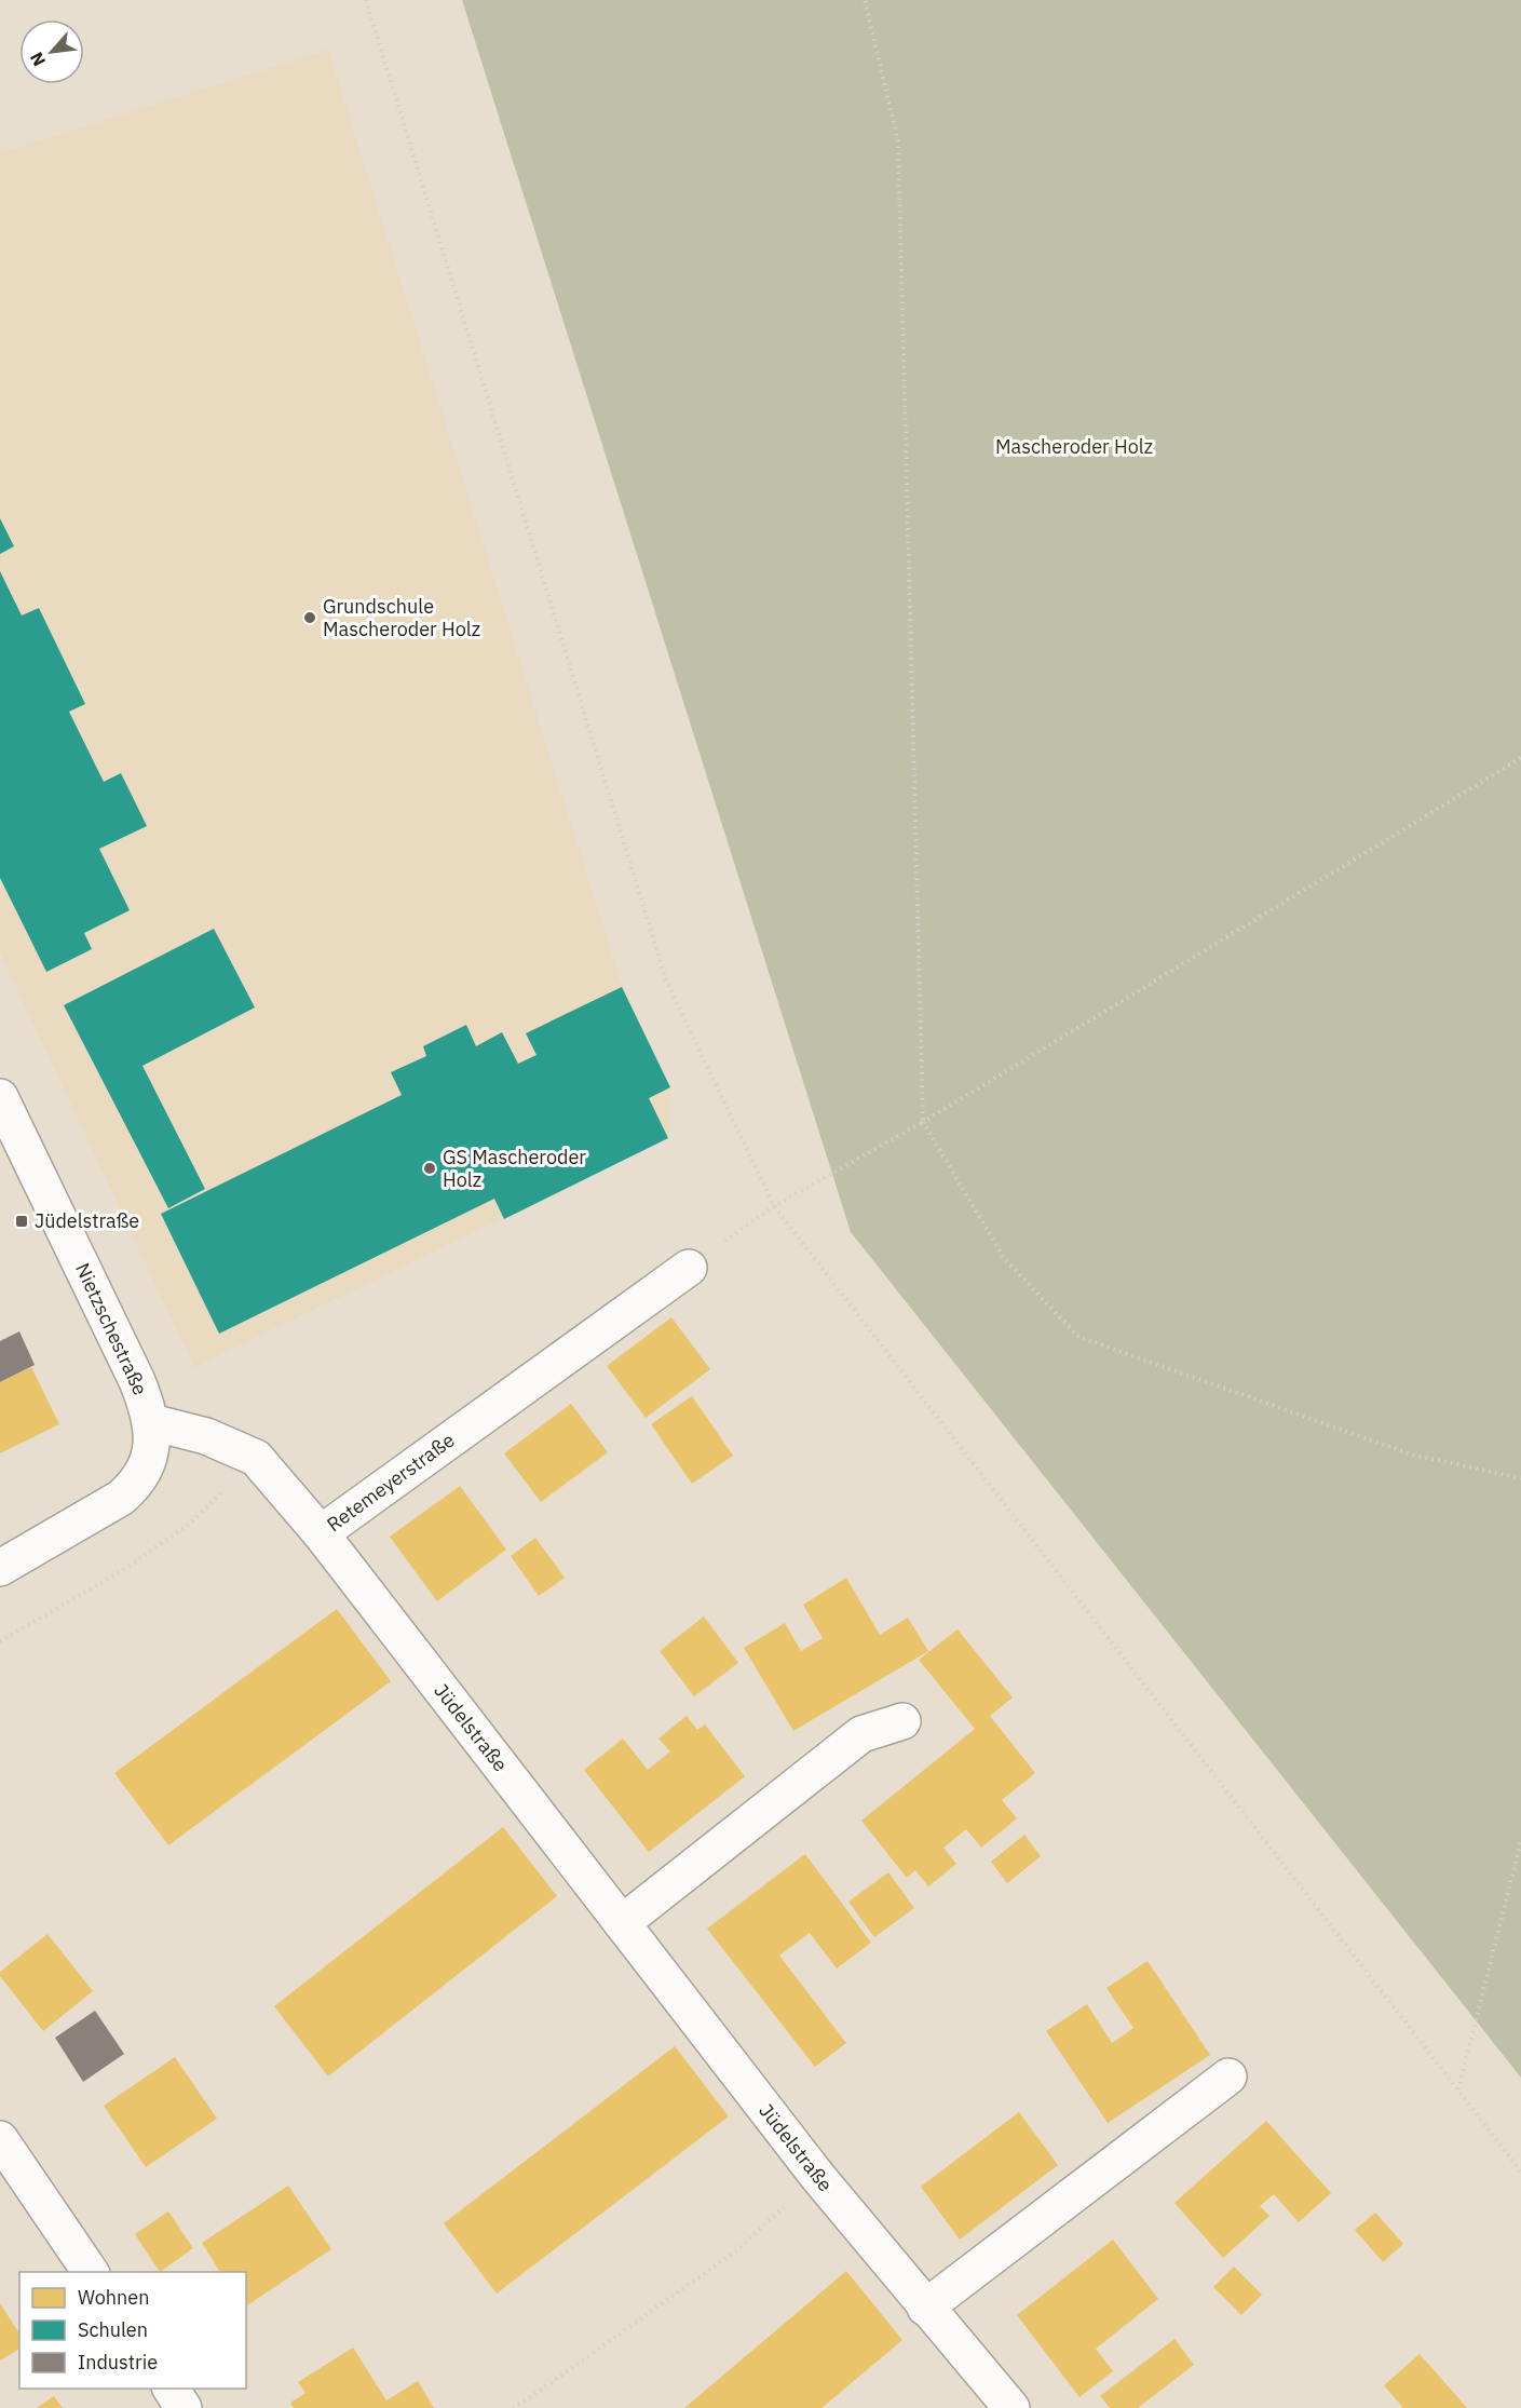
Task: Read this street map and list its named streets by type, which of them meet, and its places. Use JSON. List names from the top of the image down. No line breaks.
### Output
{"streets":{"street":["Nietzschestraße","Retemeyerstraße","Jüdelstraße"]},"crossings":[["Nietzschestraße","Retemeyerstraße"],["Retemeyerstraße","Jüdelstraße"]],"parks":["Mascheroder Holz"],"places":{"other":["Grundschule Mascheroder Holz","GS Mascheroder Holz"],"transit":["Jüdelstraße"]},"legend":["Wohnen","Schulen","Industrie"],"north":"bottom left"}
